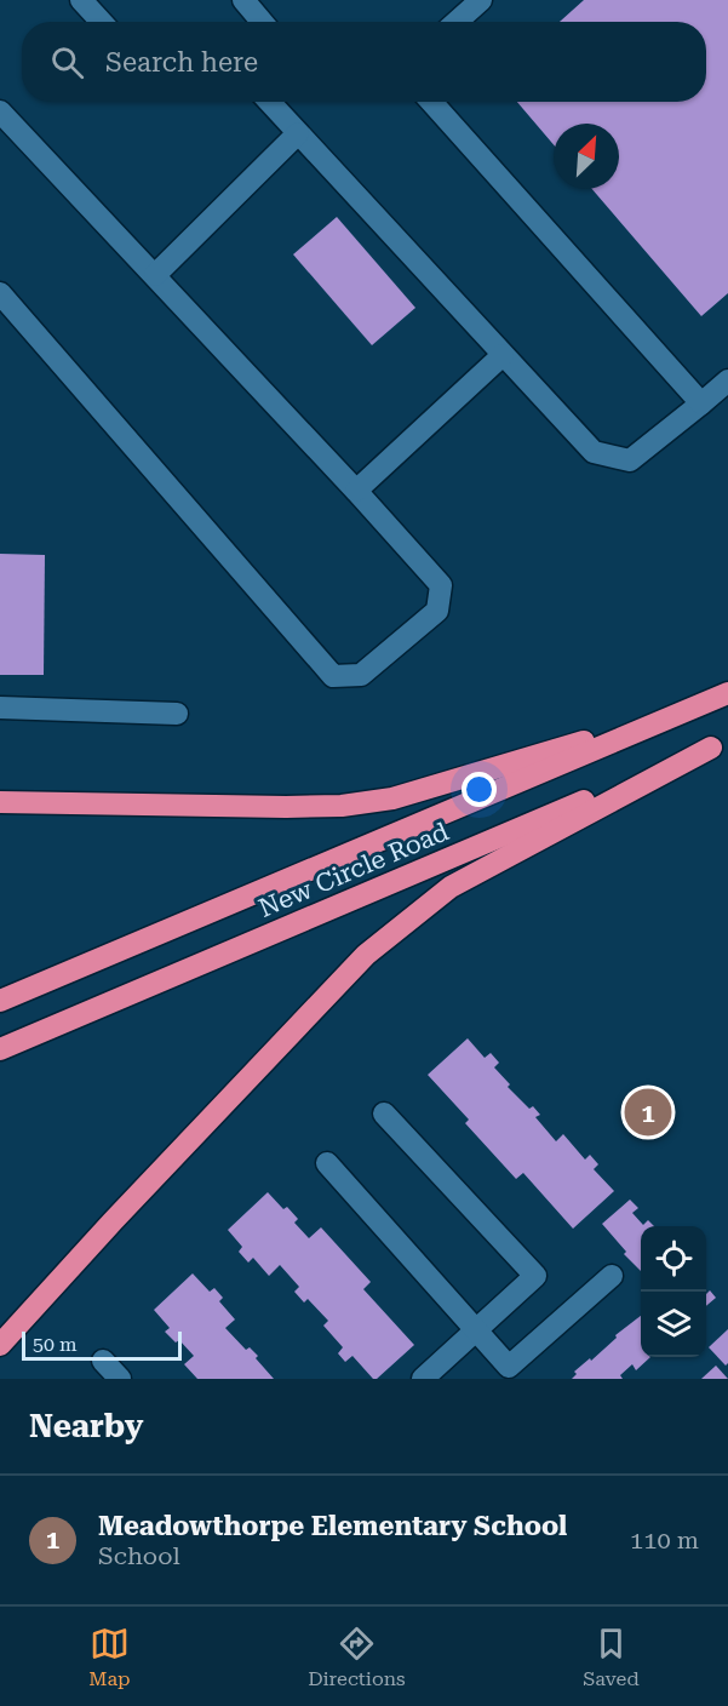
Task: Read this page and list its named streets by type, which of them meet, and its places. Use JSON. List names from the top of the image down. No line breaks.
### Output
{"streets":{"highway":["New Circle Road"]},"scale_bar":"50 m","north":"top right","page":{"search":"Search here","pins":"1","scale":"50 m","heading":"Nearby","list":[{"mark":"1","name":"Meadowthorpe Elementary School","note":"School","value":"110 m"}],"nav":["Map","Directions","Saved"]}}
